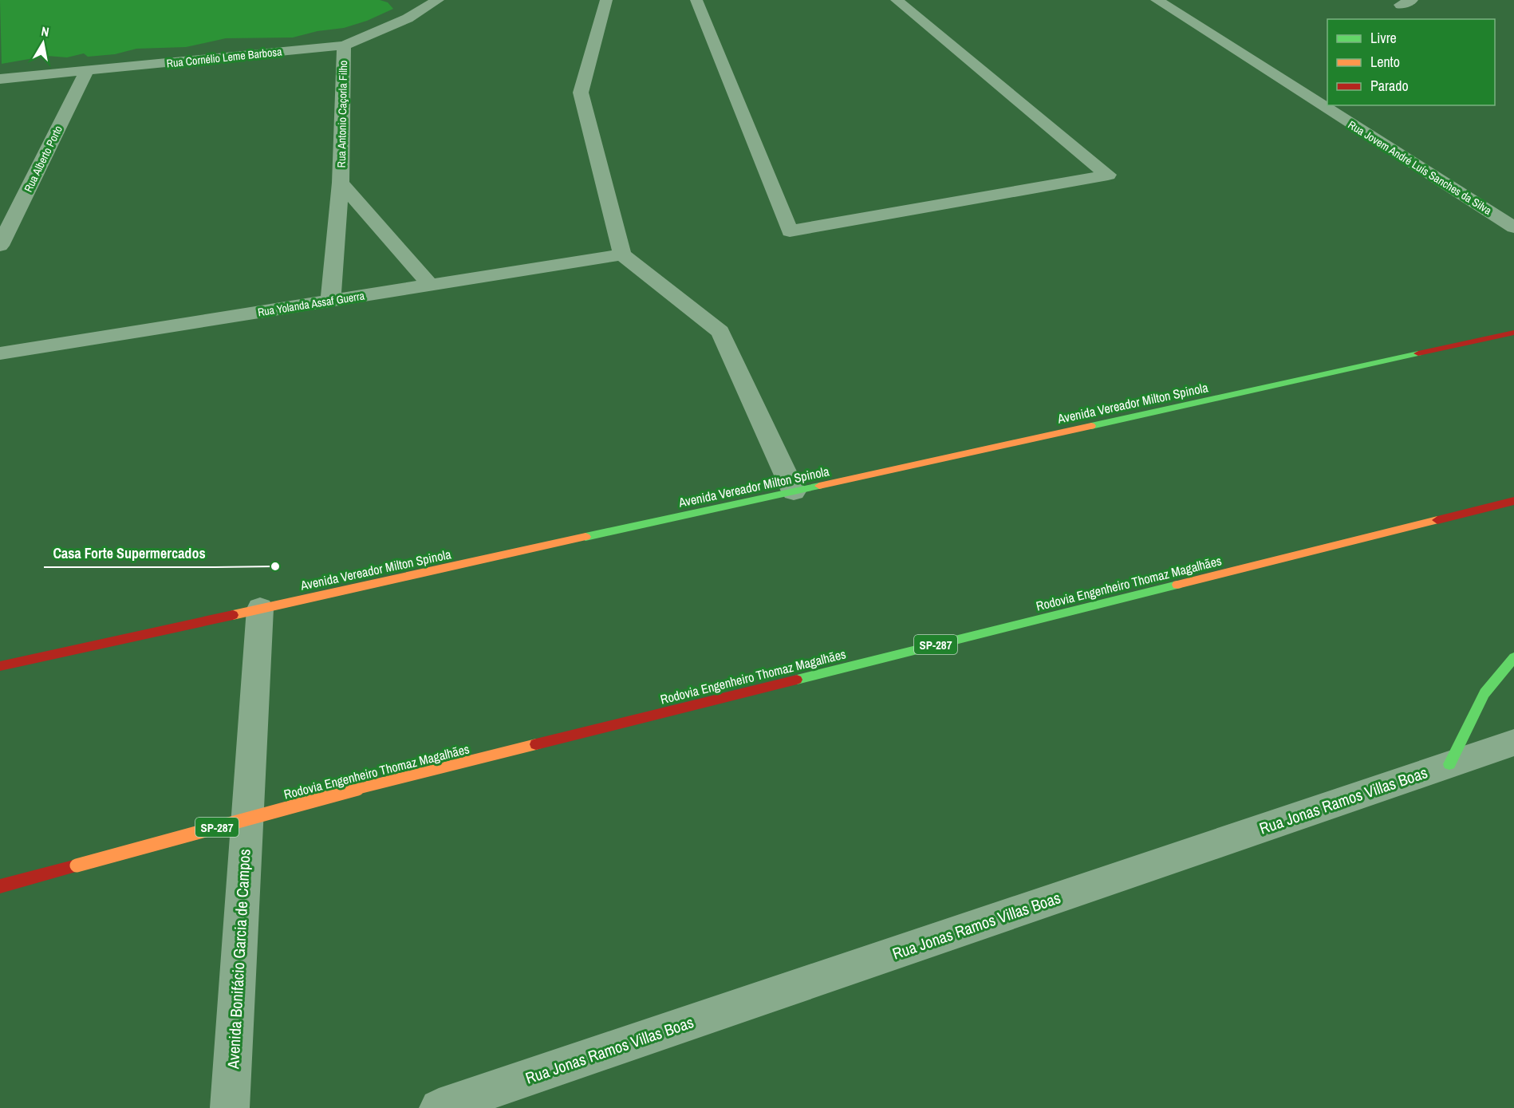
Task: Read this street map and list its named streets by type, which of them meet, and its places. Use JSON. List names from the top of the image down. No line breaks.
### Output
{"streets":{"street":["Rua Cornélio Leme Barbosa","Rua Antonio Caçorla Filho","Rua Alberto Porto","Rua Jovem André Luís Sanches da Silva","Rua Yolanda Assaf Guerra","Avenida Vereador Milton Spinola","Rodovia Engenheiro Thomaz Magalhães","SP-287","Rua Jonas Ramos Villas Boas","Avenida Bonifácio Garcia de Campos"]},"crossings":[["Rua Cornélio Leme Barbosa","Rua Antonio Caçorla Filho"],["Rua Cornélio Leme Barbosa","Rua Alberto Porto"],["Rua Antonio Caçorla Filho","Rua Yolanda Assaf Guerra"],["Avenida Vereador Milton Spinola","Avenida Bonifácio Garcia de Campos"]],"places":["Casa Forte Supermercados"],"legend":["Livre","Lento","Parado"],"north":"top"}
